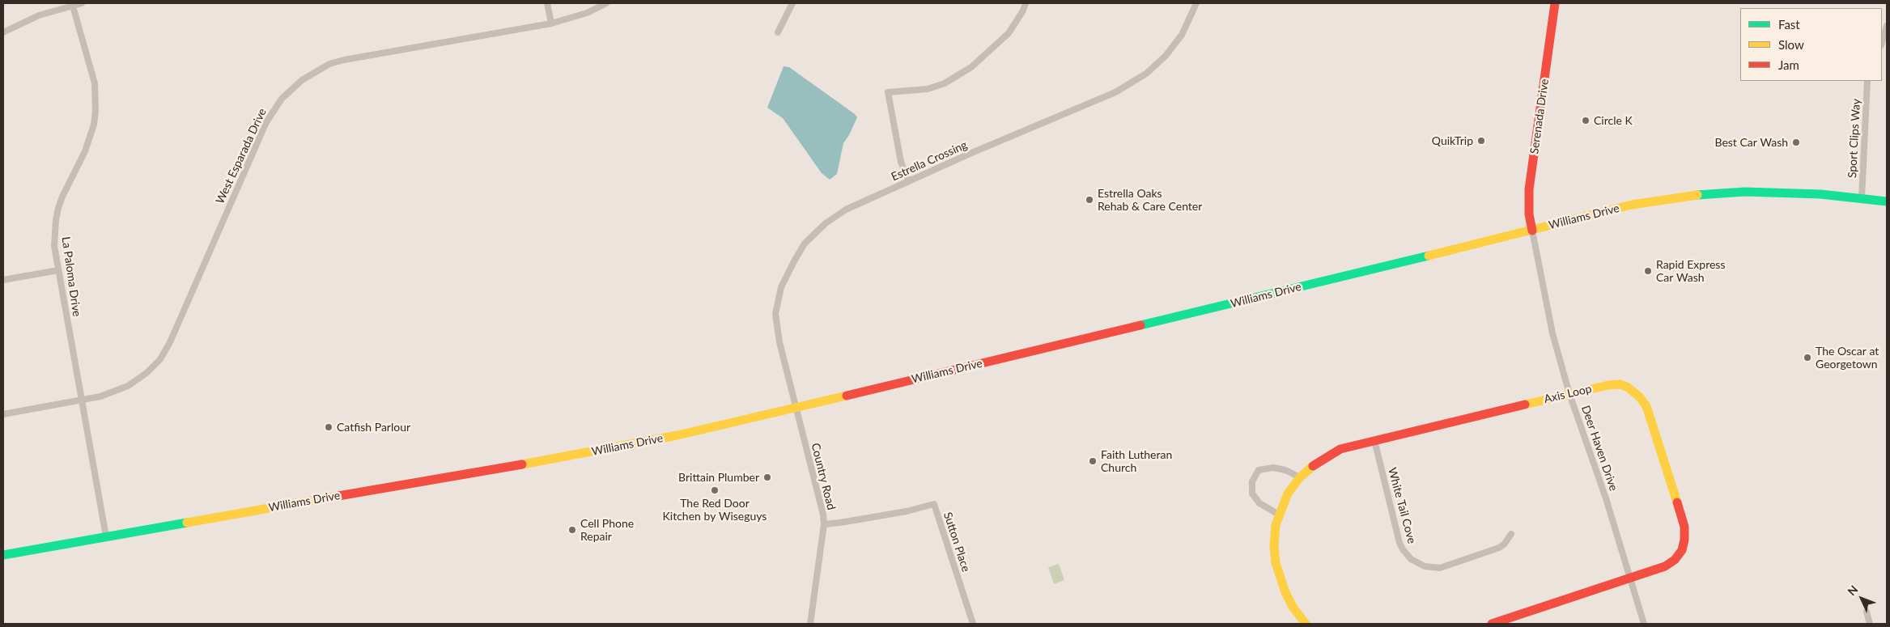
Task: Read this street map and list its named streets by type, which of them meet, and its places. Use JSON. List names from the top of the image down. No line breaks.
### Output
{"streets":{"main road":["Serenada Drive","Williams Drive","Axis Loop"],"street":["Sport Clips Way","West Esparada Drive","Estrella Crossing","La Paloma Drive","Deer Haven Drive","Country Road","White Tail Cove","Sutton Place"]},"crossings":[["Serenada Drive","Williams Drive"],["Serenada Drive","Deer Haven Drive"],["Sport Clips Way","Williams Drive"],["West Esparada Drive","La Paloma Drive"],["Estrella Crossing","Williams Drive"],["Estrella Crossing","Country Road"],["Williams Drive","La Paloma Drive"],["Williams Drive","Deer Haven Drive"],["Williams Drive","Country Road"],["Axis Loop","Deer Haven Drive"],["Axis Loop","White Tail Cove"],["Country Road","Sutton Place"]],"places":["Circle K","QuikTrip","Best Car Wash","Estrella Oaks Rehab & Care Center","Rapid Express Car Wash","The Oscar at Georgetown","Catfish Parlour","Faith Lutheran Church","Brittain Plumber","The Red Door Kitchen by Wiseguys","Cell Phone Repair"],"legend":["Fast","Slow","Jam"],"north":"top left"}
